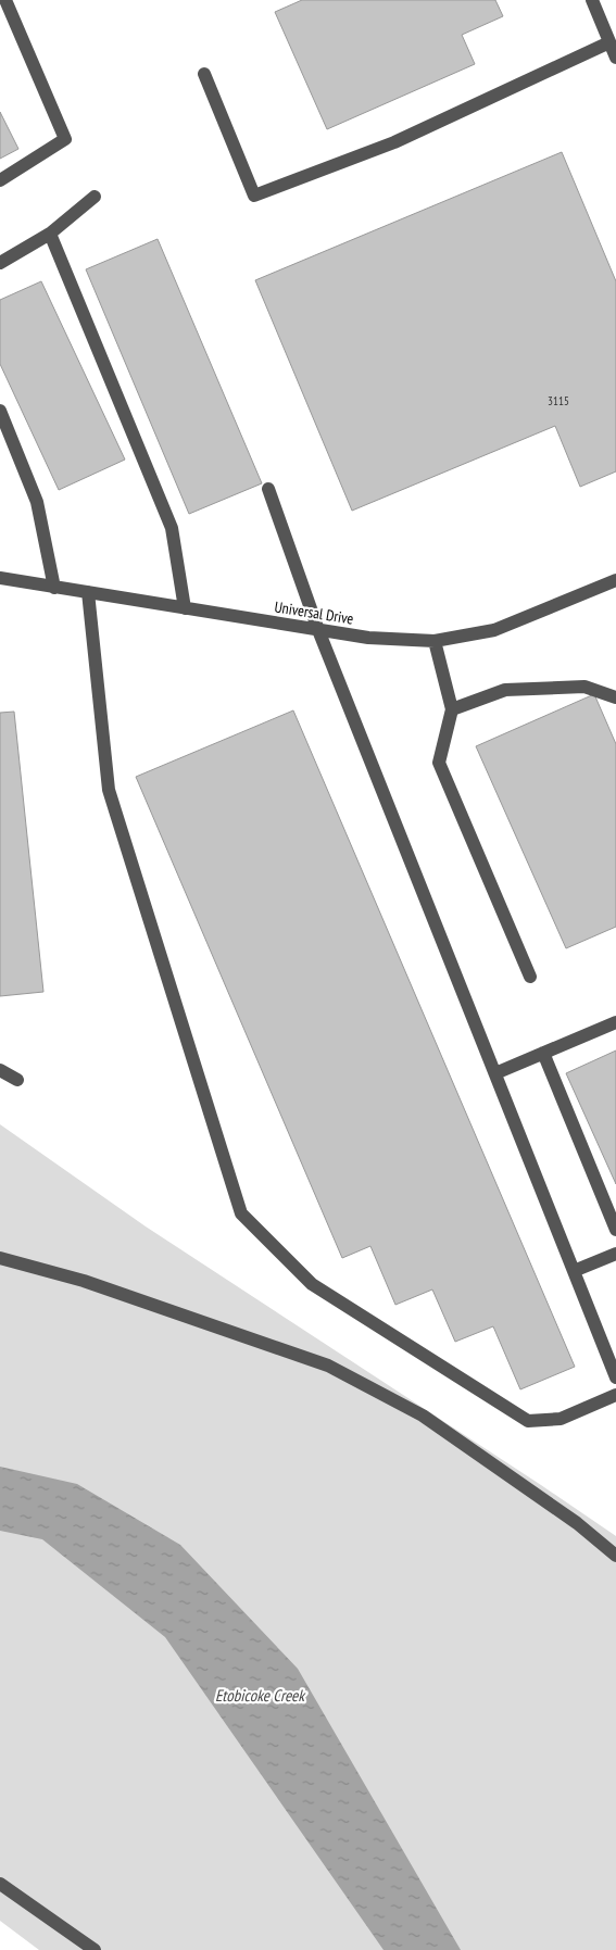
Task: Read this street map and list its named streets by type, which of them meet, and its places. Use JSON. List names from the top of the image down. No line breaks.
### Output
{"streets":{"street":["Universal Drive"]},"water":["Etobicoke Creek"],"house_numbers":["3115"]}
